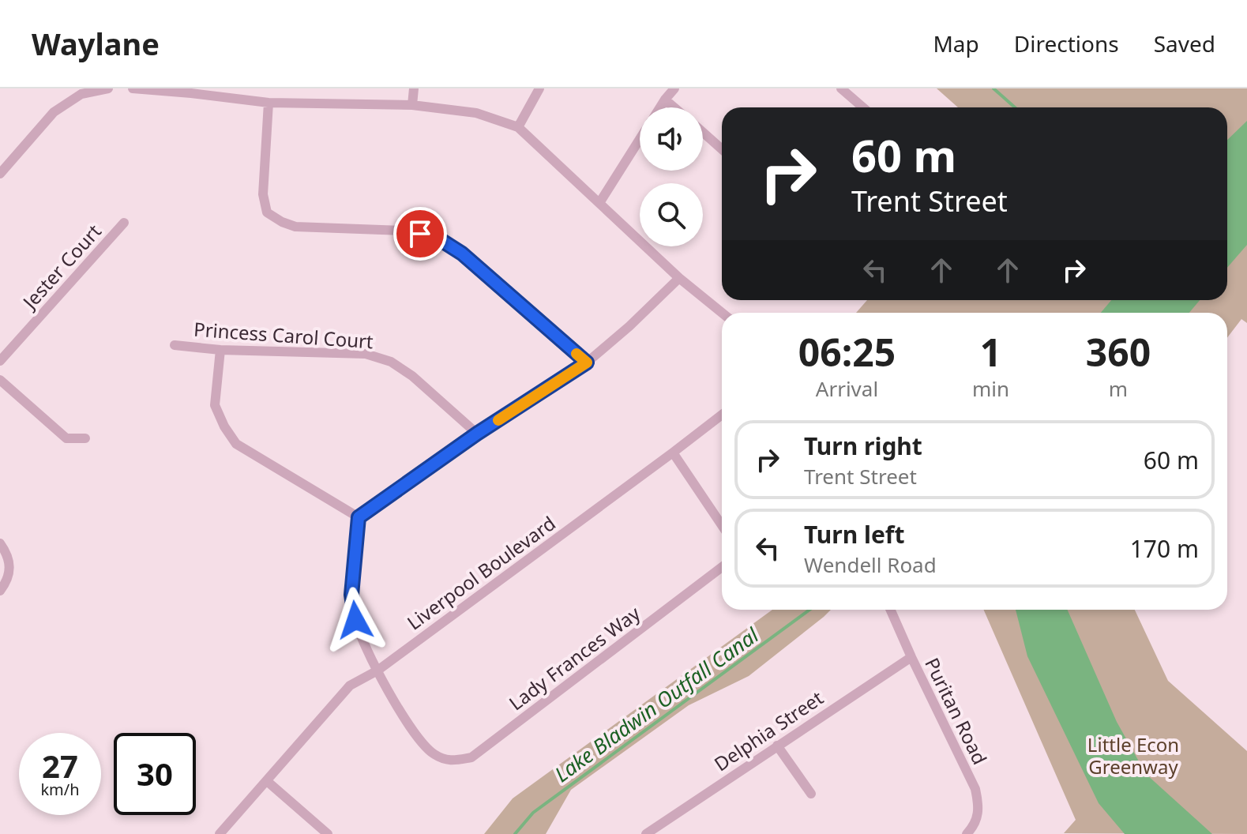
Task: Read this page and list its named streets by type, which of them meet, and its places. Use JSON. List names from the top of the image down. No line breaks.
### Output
{"streets":{"street":["Jester Court","Princess Carol Court","Liverpool Boulevard","Lady Frances Way","Puritan Road","Delphia Street"]},"crossings":[["Liverpool Boulevard","Lady Frances Way"],["Puritan Road","Delphia Street"]],"water":["Lake Bladwin Outfall Canal"],"parks":["Little Econ Greenway"],"page":{"header":"Waylane","nav":["Map","Directions","Saved"],"turn":["60 m","Trent Street"],"eta":["06:25","Arrival","1","min","360","m"],"list":[{"name":"Turn right","note":"Trent Street","value":"60 m"},{"name":"Turn left","note":"Wendell Road","value":"170 m"}],"speed":"27 km/h","limit":"30"}}
